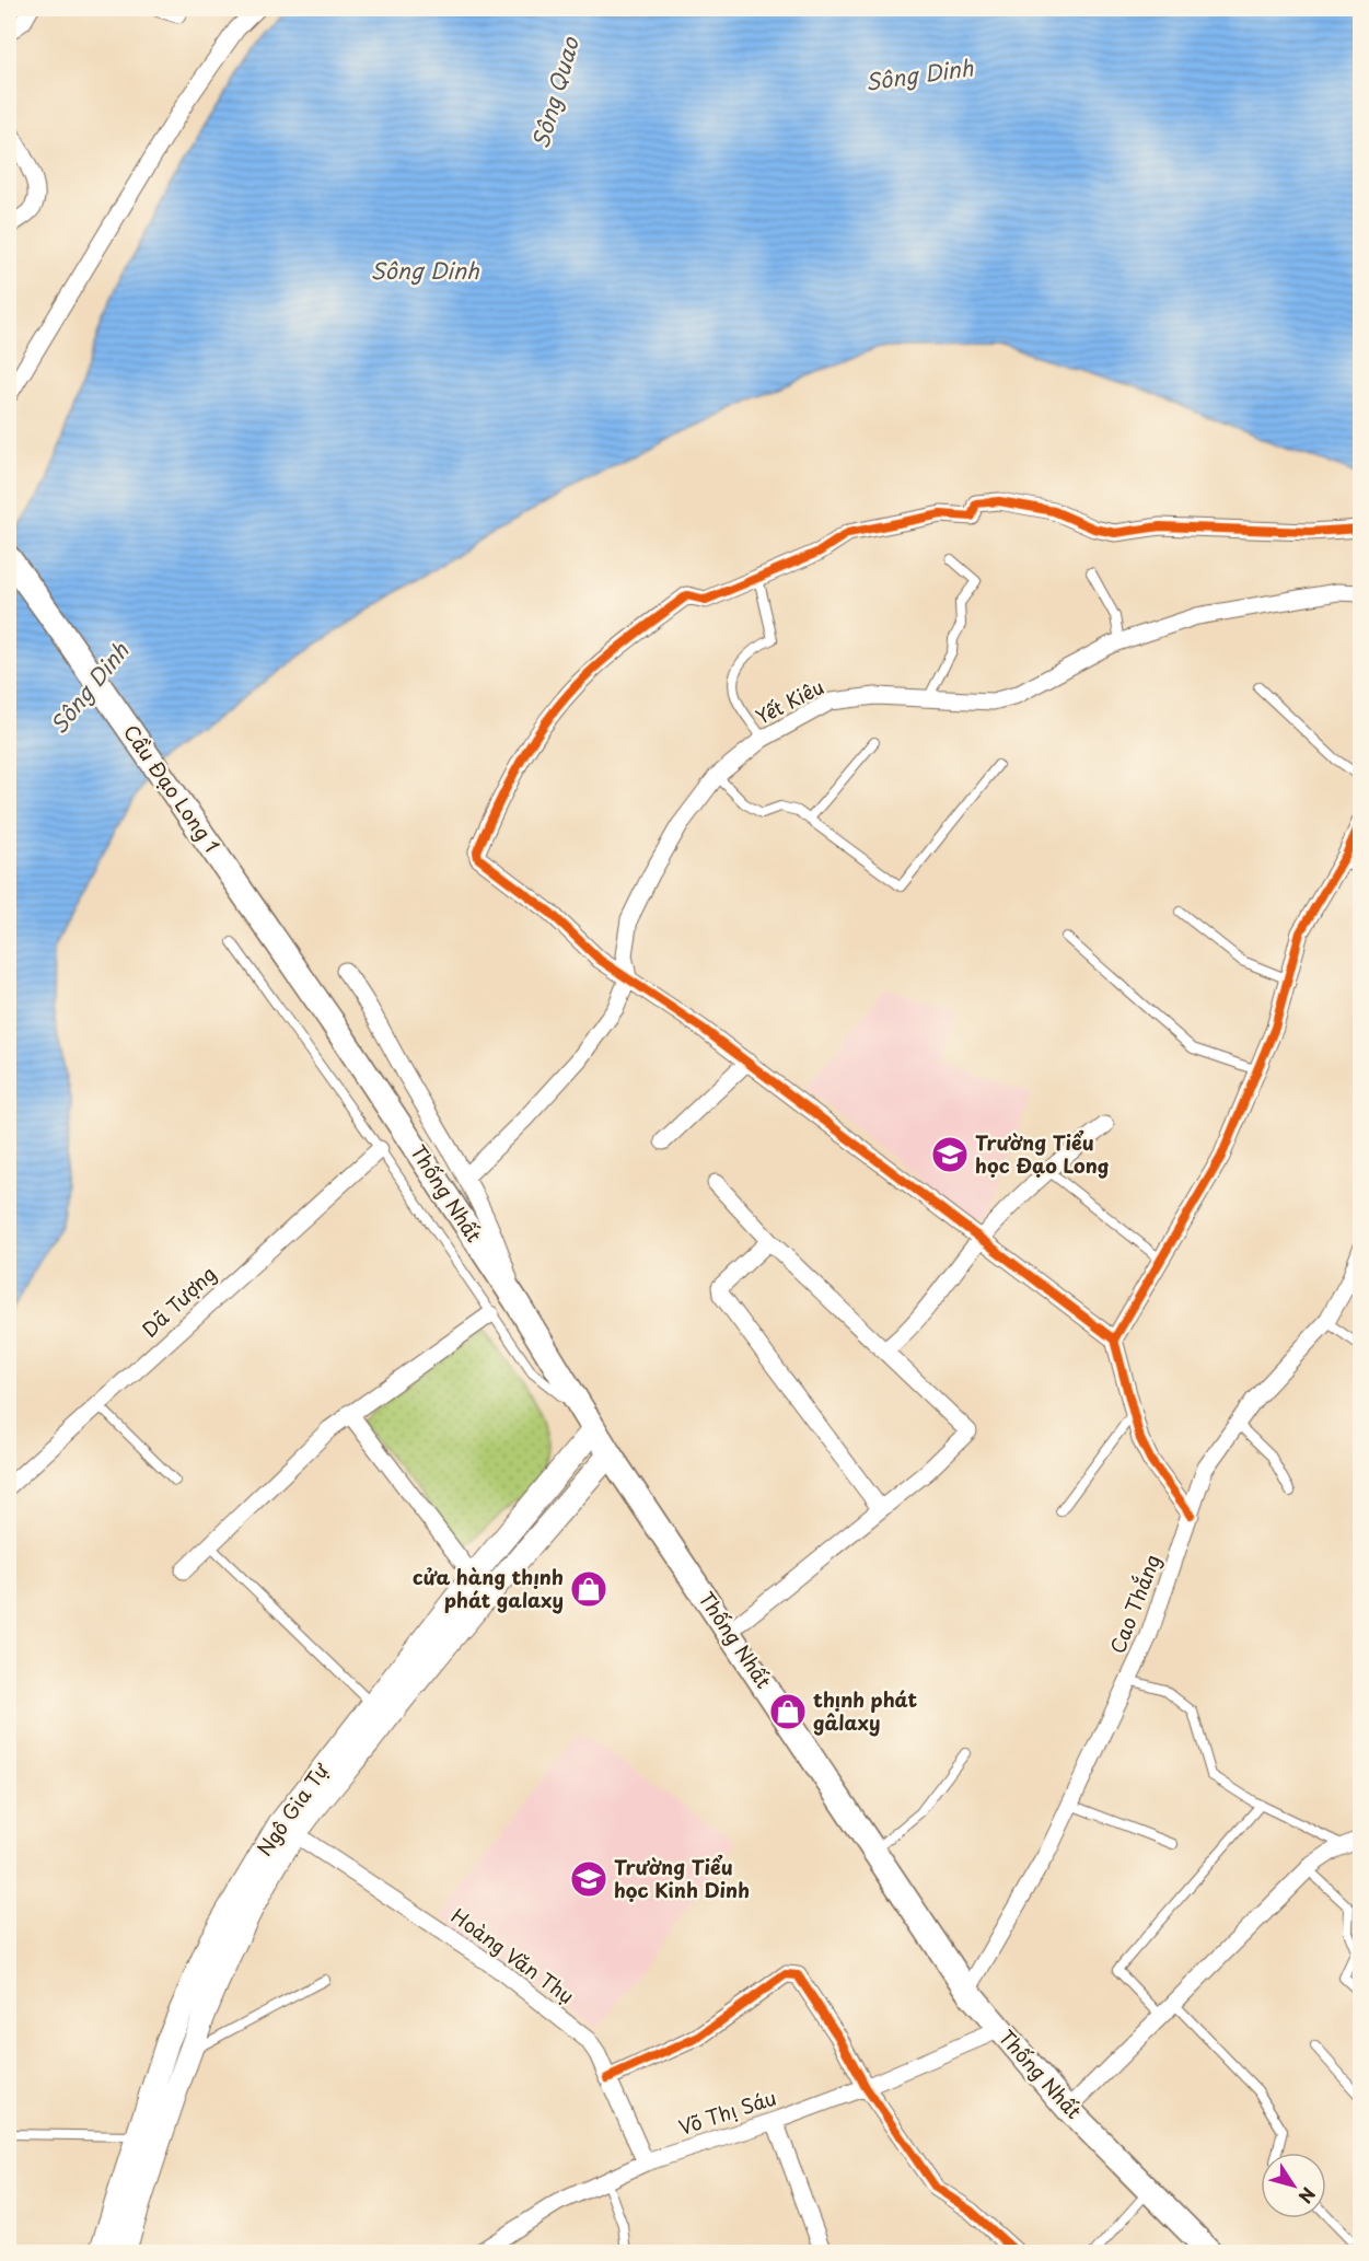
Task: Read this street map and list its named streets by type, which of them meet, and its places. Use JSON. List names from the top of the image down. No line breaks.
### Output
{"streets":{"main road":["Cầu Đạo Long 1","Thống Nhất","Ngô Gia Tự"],"street":["Yết Kiêu","Dã Tượng","Cao Thắng","Hoàng Văn Thụ","Võ Thị Sáu"]},"crossings":[["Cầu Đạo Long 1","Thống Nhất"],["Thống Nhất","Cao Thắng"],["Thống Nhất","Ngô Gia Tự"],["Thống Nhất","Võ Thị Sáu"],["Ngô Gia Tự","Hoàng Văn Thụ"],["Hoàng Văn Thụ","Võ Thị Sáu"]],"water":["Sông Dinh","Sông Quao"],"places":{"school or university":["Trường Tiểu học Đạo Long","Trường Tiểu học Kinh Dinh"],"shop":["cửa hàng thịnh phát galaxy","thịnh phát gâlaxy"]},"north":"bottom right"}
